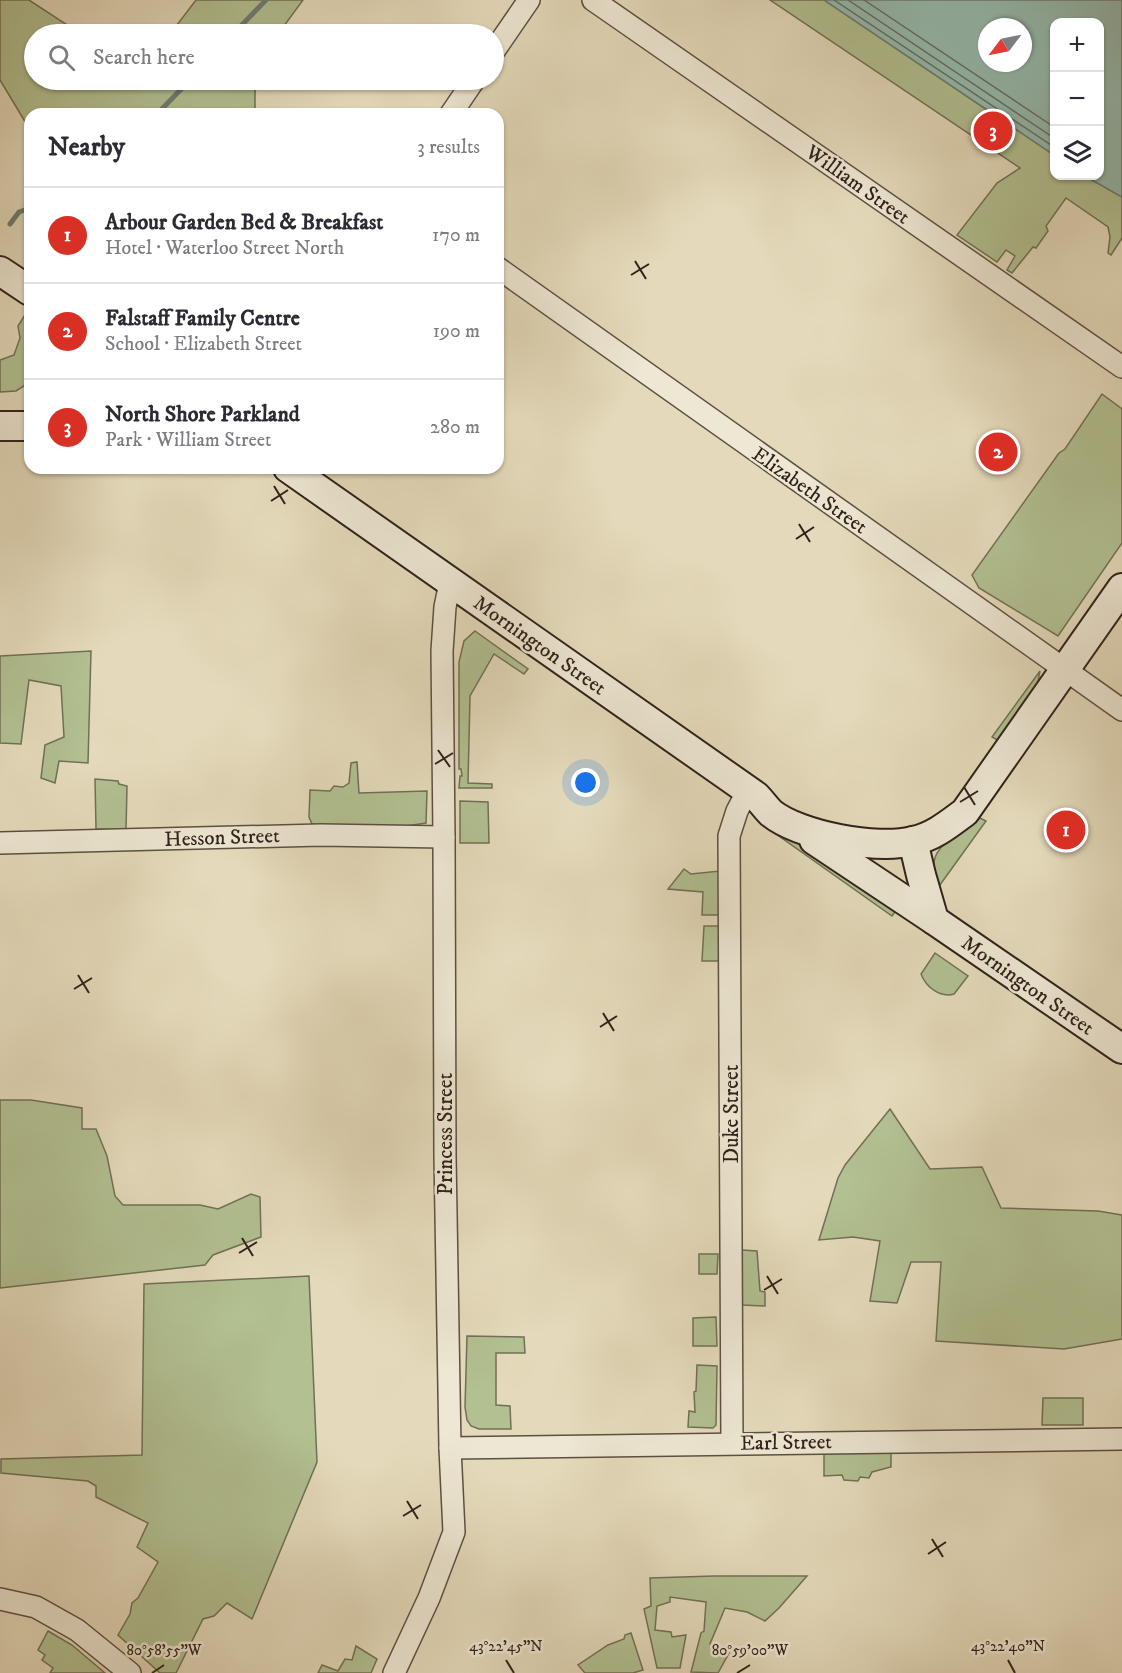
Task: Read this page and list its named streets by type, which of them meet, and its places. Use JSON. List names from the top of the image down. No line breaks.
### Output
{"streets":{"main road":["Mornington Street"],"street":["William Street","Elizabeth Street","Hesson Street","Duke Street","Princess Street","Earl Street"]},"crossings":[["Elizabeth Street","Mornington Street"],["Mornington Street","Duke Street"],["Mornington Street","Princess Street"],["Hesson Street","Princess Street"],["Duke Street","Earl Street"],["Princess Street","Earl Street"]],"north":"bottom left","page":{"map_buttons":["+","−"],"search":"Search here","heading":["Nearby","3 results"],"pins":["3","2","1"],"list":[{"mark":"1","name":"Arbour Garden Bed & Breakfast","note":"Hotel · Waterloo Street North","value":"170 m"},{"mark":"2","name":"Falstaff Family Centre","note":"School · Elizabeth Street","value":"190 m"},{"mark":"3","name":"North Shore Parkland","note":"Park · William Street","value":"280 m"}]},"coordinates":["43°22'45\"N","43°22'40\"N","80°58'55\"W","80°59'00\"W"]}
